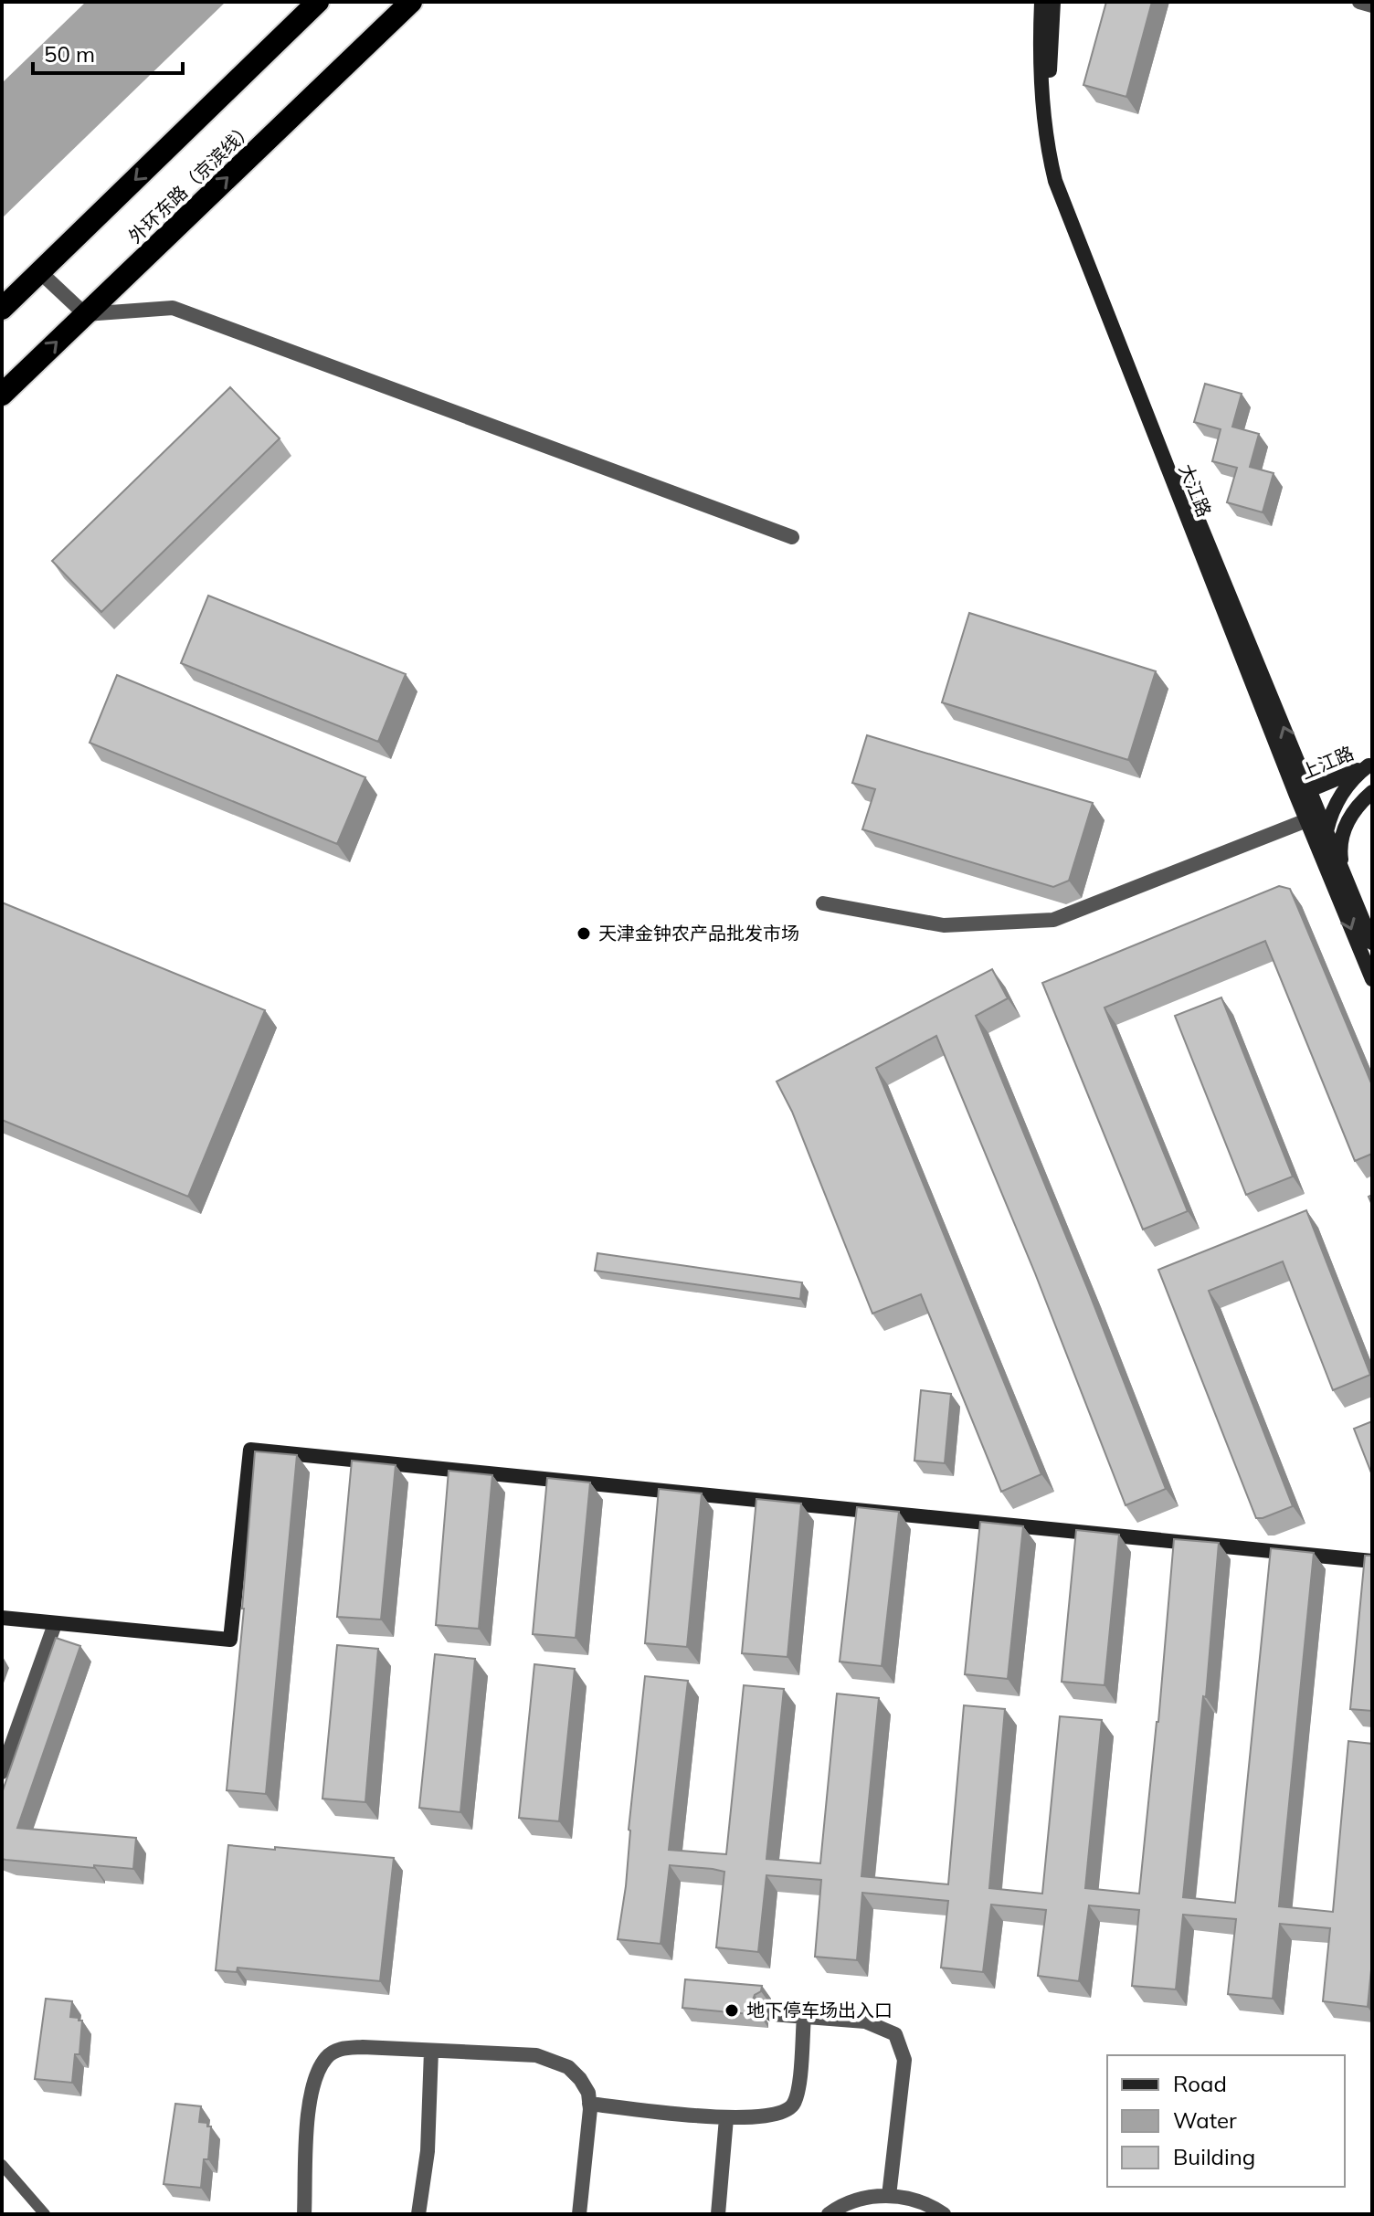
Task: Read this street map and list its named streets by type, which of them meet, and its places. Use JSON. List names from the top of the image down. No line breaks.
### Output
{"streets":{"highway":["外环东路（京滨线）"],"street":["大江路","上江路"]},"crossings":[["大江路","上江路"]],"places":["天津金钟农产品批发市场","地下停车场出入口"],"legend":["Road","Water","Building"],"scale_bar":"50 m"}
